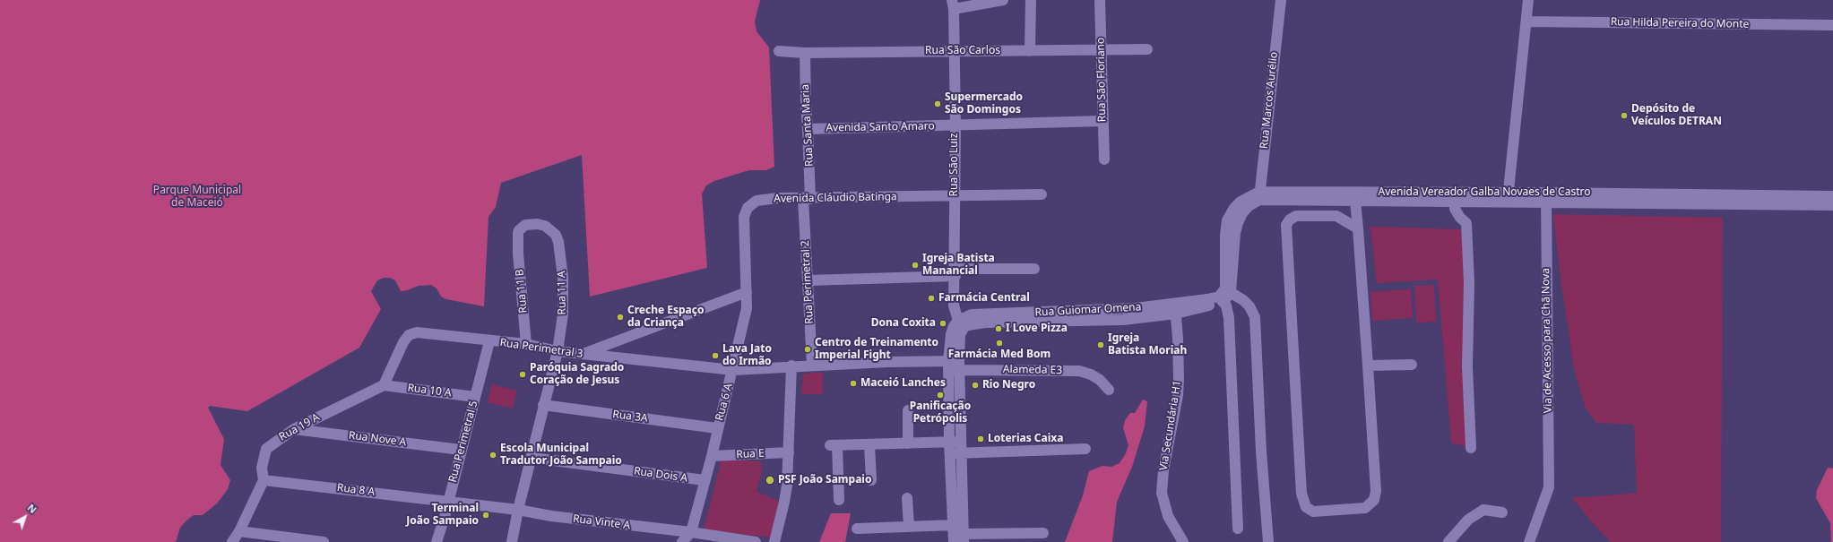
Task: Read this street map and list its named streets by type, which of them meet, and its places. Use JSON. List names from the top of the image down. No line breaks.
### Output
{"streets":{"street":["Rua Hilda Pereira do Monte","Rua São Carlos","Rua São Floriano","Rua Marcos Aurélio","Rua Santa Maria","Avenida Santo Amaro","Rua São Luiz","Avenida Vereador Galba Novaes de Castro","Avenida Cláudio Batinga","Rua Perimetral 2","Rua 11 B","Rua 11 A","Rua Guiomar Omena","Via de Acesso para Chã Nova","Rua Perimetral 3","Alameda E3","Rua 10 A","Rua 6 A","Rua 3A","Via Secundária H1","Rua 19 A","Rua Nove A","Rua Perimetral 5","Rua E","Rua Dois A","Rua 8 A","Rua Vinte A"]},"crossings":[["Rua São Carlos","Rua São Floriano"],["Rua São Carlos","Rua Santa Maria"],["Rua São Carlos","Rua São Luiz"],["Rua São Floriano","Avenida Santo Amaro"],["Rua Marcos Aurélio","Avenida Vereador Galba Novaes de Castro"],["Rua Santa Maria","Avenida Santo Amaro"],["Rua Santa Maria","Avenida Cláudio Batinga"],["Rua Santa Maria","Rua Perimetral 2"],["Avenida Santo Amaro","Rua São Luiz"],["Rua São Luiz","Avenida Cláudio Batinga"],["Rua São Luiz","Rua Guiomar Omena"],["Avenida Vereador Galba Novaes de Castro","Rua Guiomar Omena"],["Avenida Vereador Galba Novaes de Castro","Via de Acesso para Chã Nova"],["Avenida Cláudio Batinga","Rua Perimetral 2"],["Avenida Cláudio Batinga","Rua 6 A"],["Rua Perimetral 2","Rua Perimetral 3"],["Rua Perimetral 2","Alameda E3"],["Rua 11 B","Rua 11 A"],["Rua 11 B","Rua Perimetral 3"],["Rua 11 A","Rua Perimetral 3"],["Rua 11 A","Rua 3A"],["Rua 11 A","Rua Dois A"],["Rua 11 A","Rua Vinte A"],["Rua Guiomar Omena","Via Secundária H1"],["Rua Perimetral 3","Alameda E3"],["Rua Perimetral 3","Rua 10 A"],["Rua Perimetral 3","Rua 6 A"],["Rua Perimetral 3","Rua 19 A"],["Rua Perimetral 3","Rua Perimetral 5"],["Rua 10 A","Rua 19 A"],["Rua 10 A","Rua Perimetral 5"],["Rua 6 A","Rua 3A"],["Rua 6 A","Rua E"],["Rua 6 A","Rua Dois A"],["Rua 6 A","Rua Vinte A"],["Rua 19 A","Rua Nove A"],["Rua 19 A","Rua 8 A"],["Rua Nove A","Rua Perimetral 5"],["Rua Perimetral 5","Rua 8 A"],["Rua Perimetral 5","Rua Vinte A"],["Rua 8 A","Rua Vinte A"]],"parks":["Parque Municipal de Maceió"],"places":["Supermercado São Domingos","Depósito de Veículos DETRAN","Igreja Batista Manancial","Farmácia Central","Creche Espaço da Criança","Dona Coxita","I Love Pizza","Farmácia Med Bom","Igreja Batista Moriah","Centro de Treinamento Imperial Fight","Lava Jato do Irmão","Paróquia Sagrado Coração de Jesus","Maceió Lanches","Rio Negro","Panificação Petrópolis","Loterias Caixa","Escola Municipal Tradutor João Sampaio","PSF João Sampaio","Terminal João Sampaio"],"north":"top right"}
